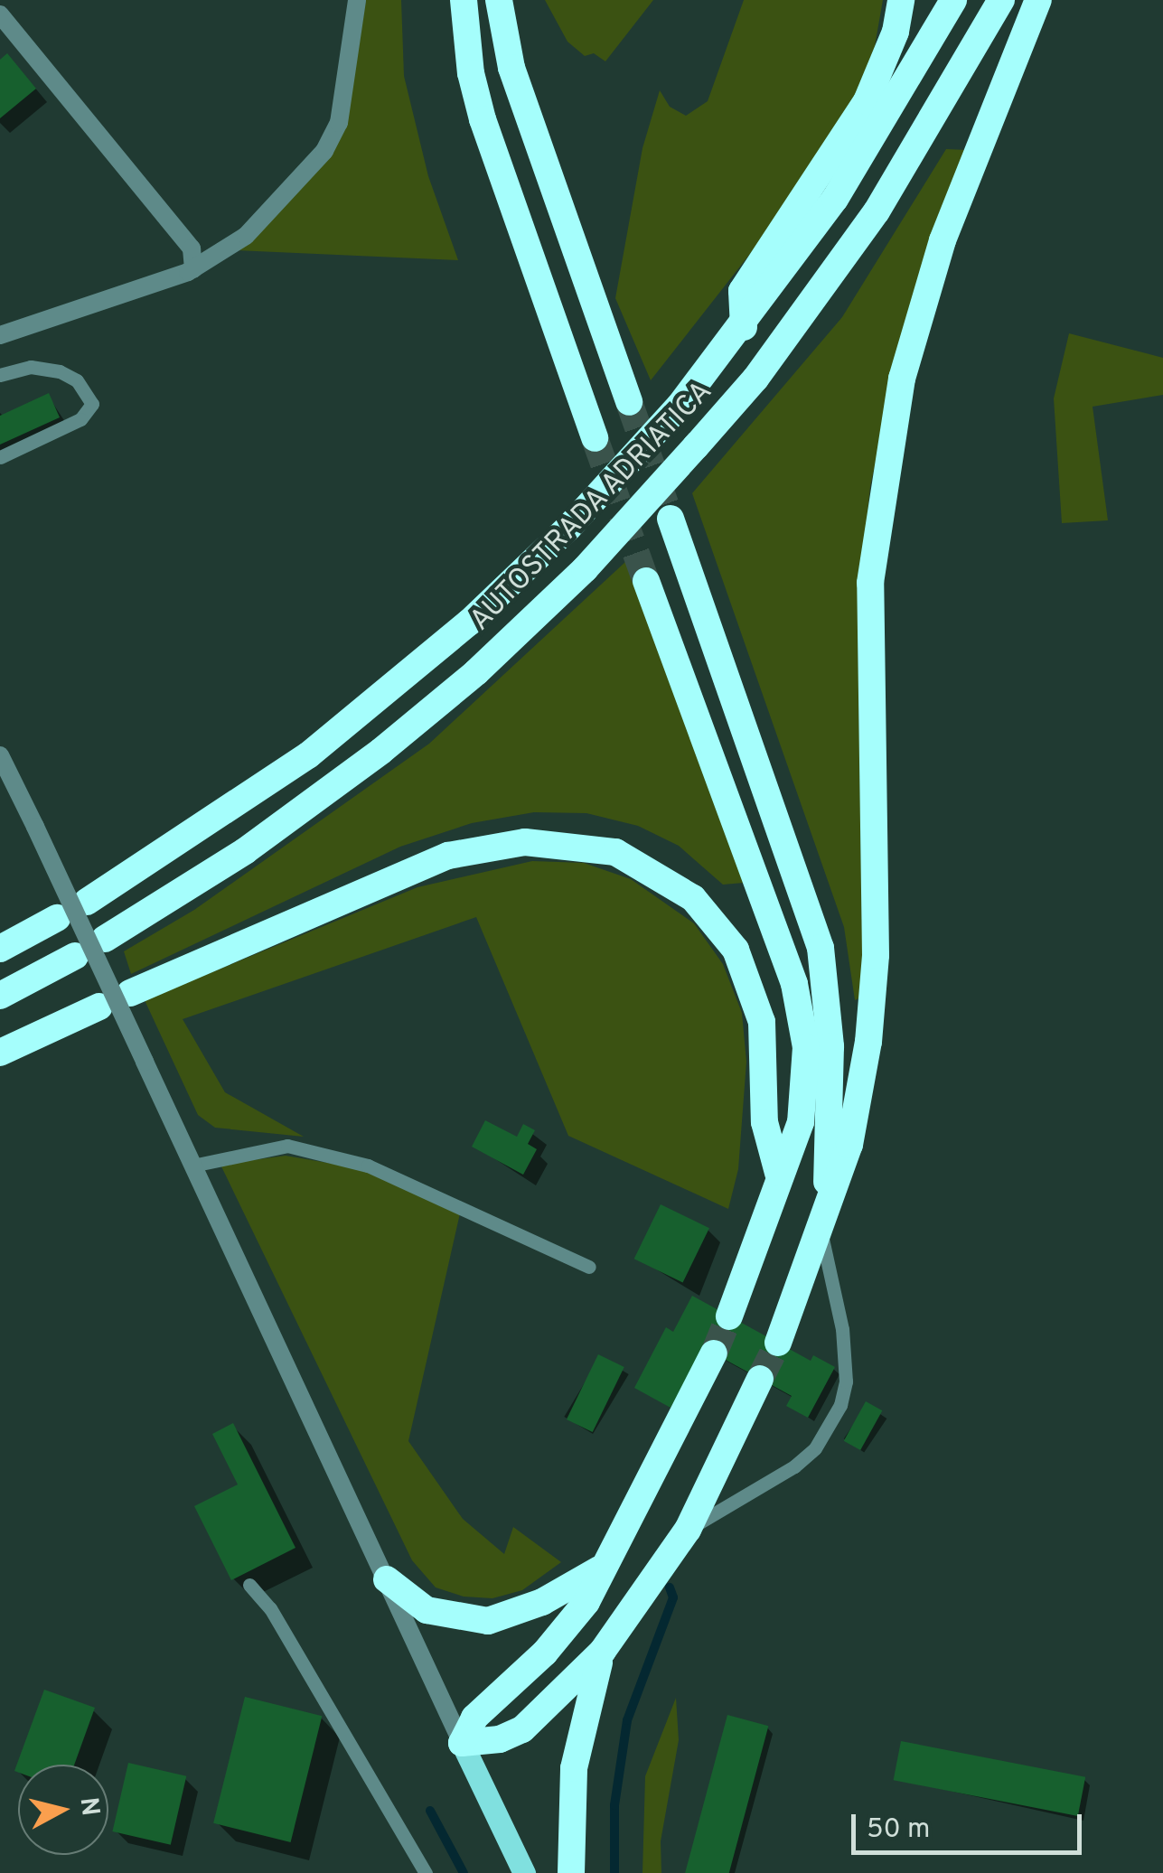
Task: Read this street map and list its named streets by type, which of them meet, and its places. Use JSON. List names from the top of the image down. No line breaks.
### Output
{"streets":{"highway":["AUTOSTRADA ADRIATICA"]},"scale_bar":"50 m","north":"right"}
